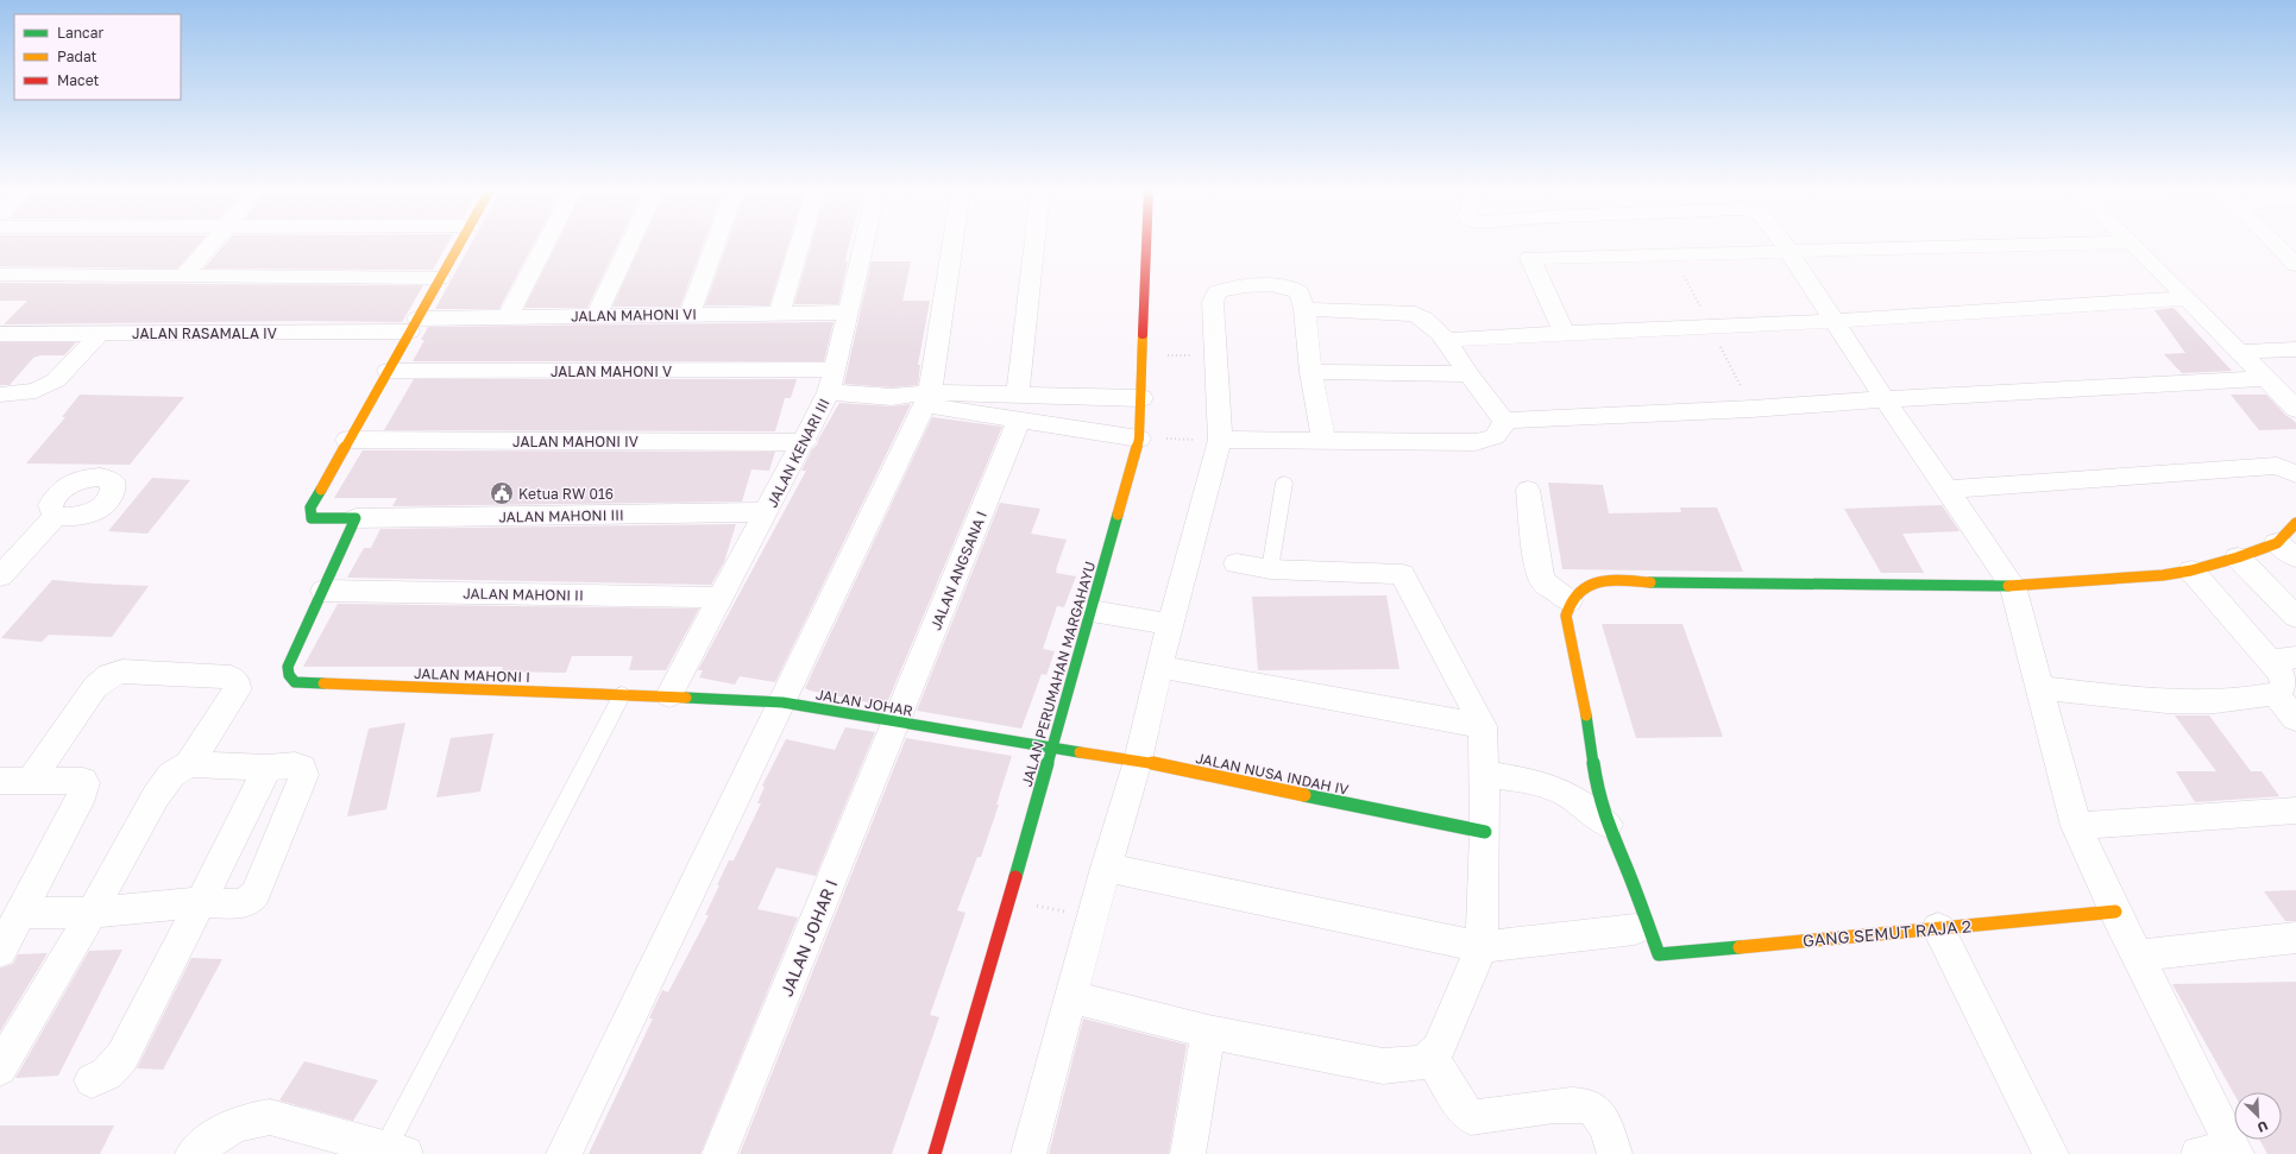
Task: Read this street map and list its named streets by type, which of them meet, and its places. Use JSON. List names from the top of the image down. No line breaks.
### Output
{"streets":{"street":["JALAN MAHONI VI","JALAN RASAMALA IV","JALAN MAHONI V","JALAN MAHONI IV","JALAN KENARI III","JALAN MAHONI III","JALAN ANGSANA I","JALAN MAHONI II","JALAN PERUMAHAN MARGAHAYU","JALAN MAHONI I","JALAN JOHAR","JALAN NUSA INDAH IV","GANG SEMUT RAJA 2","JALAN JOHAR I"]},"crossings":[["JALAN MAHONI VI","JALAN RASAMALA IV"],["JALAN MAHONI VI","JALAN KENARI III"],["JALAN MAHONI V","JALAN KENARI III"],["JALAN MAHONI IV","JALAN KENARI III"],["JALAN KENARI III","JALAN MAHONI III"],["JALAN KENARI III","JALAN MAHONI II"],["JALAN KENARI III","JALAN MAHONI I"],["JALAN KENARI III","JALAN JOHAR"],["JALAN ANGSANA I","JALAN JOHAR"],["JALAN ANGSANA I","JALAN JOHAR I"],["JALAN MAHONI II","JALAN MAHONI I"],["JALAN PERUMAHAN MARGAHAYU","JALAN JOHAR"],["JALAN PERUMAHAN MARGAHAYU","JALAN NUSA INDAH IV"],["JALAN MAHONI I","JALAN JOHAR"],["JALAN JOHAR","JALAN NUSA INDAH IV"],["JALAN JOHAR","JALAN JOHAR I"]],"places":{"public building":["Ketua RW 016"]},"legend":["Lancar","Padat","Macet"],"north":"bottom right"}
